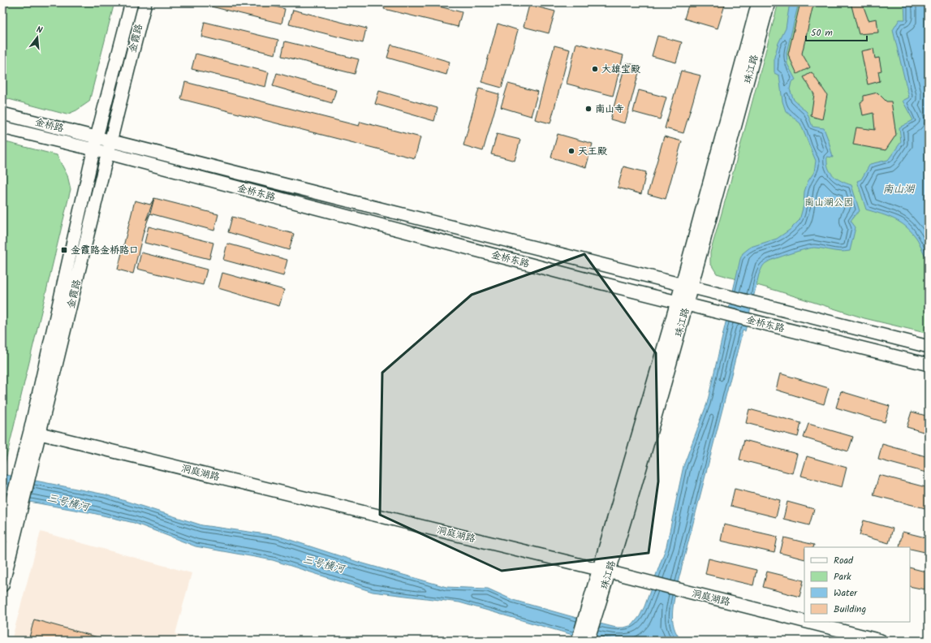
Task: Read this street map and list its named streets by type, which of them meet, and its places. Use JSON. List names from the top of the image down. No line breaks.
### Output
{"streets":{"street":["金霞路","珠江路","金桥路","金桥东路","洞庭湖路"]},"crossings":[["金霞路","金桥路"],["金霞路","金桥东路"],["金霞路","洞庭湖路"],["珠江路","金桥东路"],["珠江路","洞庭湖路"],["金桥路","金桥东路"]],"water":["南山湖","三号横河"],"parks":["南山湖公园"],"places":{"other":["大雄宝殿","南山寺","天王殿"],"transit":["金霞路金桥路口"]},"legend":["Road","Park","Water","Building"],"scale_bar":"50 m","north":"top"}
